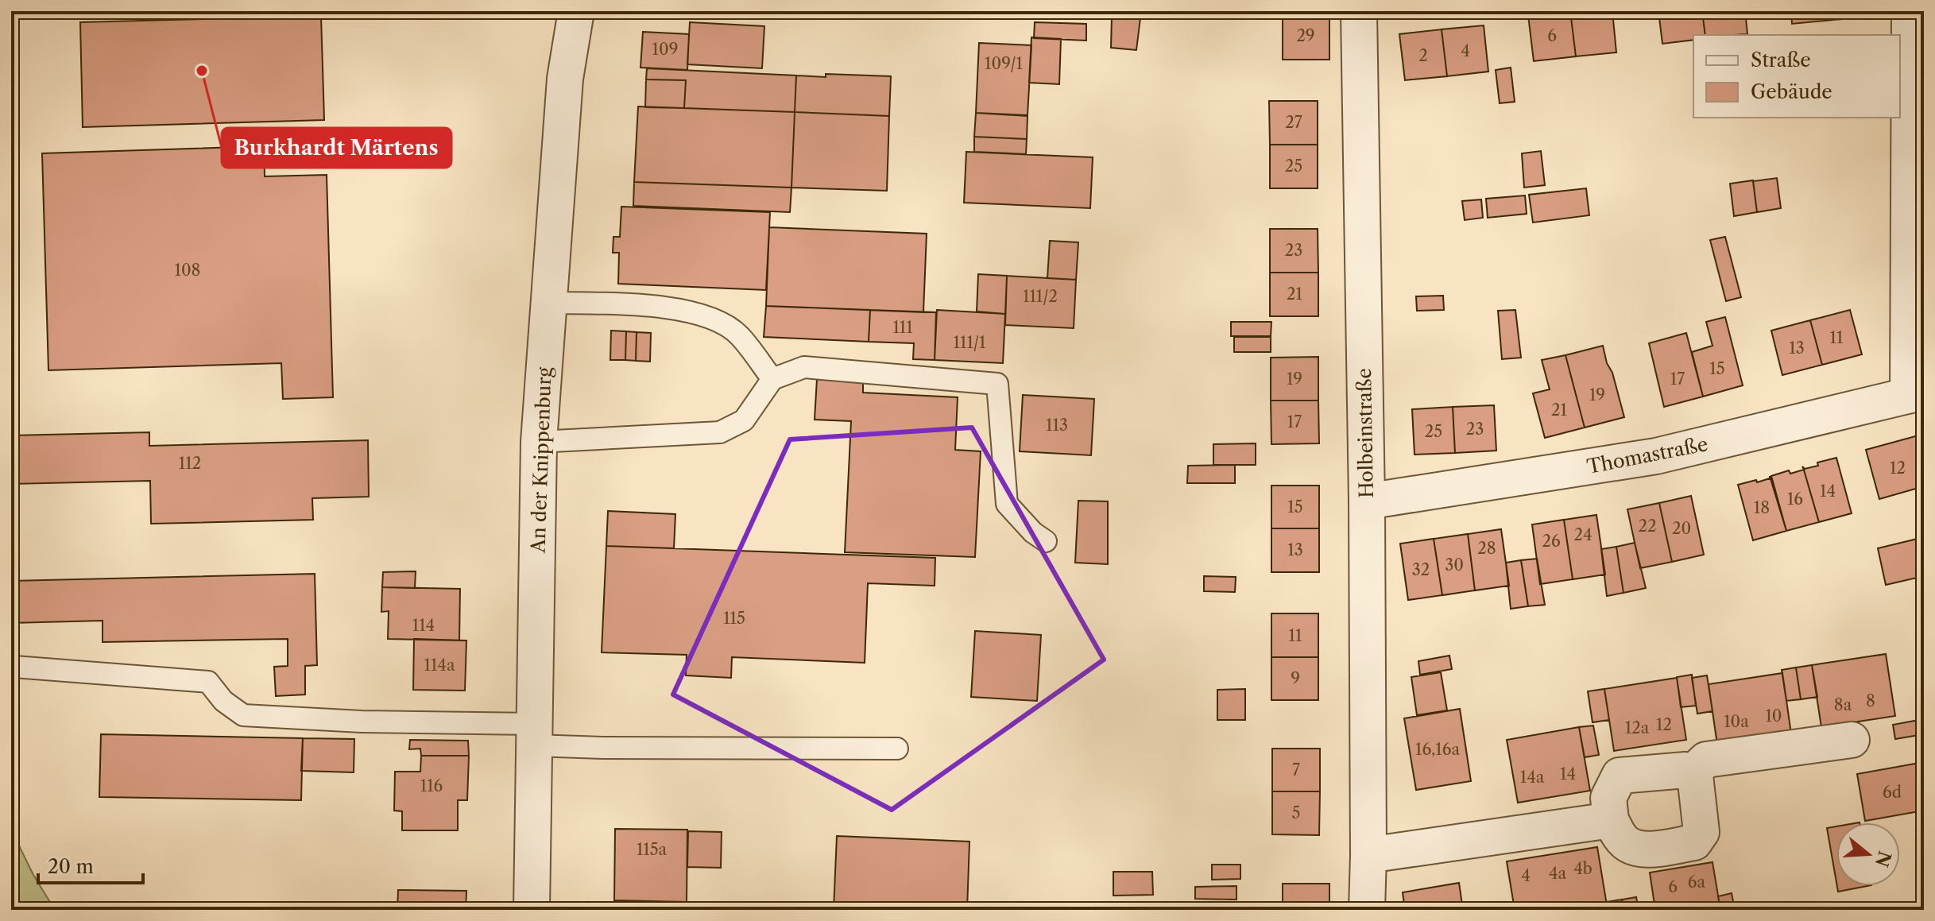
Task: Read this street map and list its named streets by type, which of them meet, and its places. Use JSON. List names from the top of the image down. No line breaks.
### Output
{"streets":{"street":["Holbeinstraße","Thomastraße","An der Knippenburg"]},"crossings":[["Holbeinstraße","Thomastraße"]],"places":["Burkhardt Märtens"],"house_numbers":["29","6","109","4","2","109/1","27","25","23","108","21","111/2","111","11","111/1","13","15","19","17","19","21","17","113","23","25","112","12","14","16","15","18","22","20","24","26","28","13","30","32","115","114","11","114a","9","8","8a","10","10a","12","12a","16,16a","7","14","14a","116","6d","5","115a","4b","4a","4","6a","6"],"legend":["Straße","Gebäude"],"scale_bar":"20 m","north":"right"}
